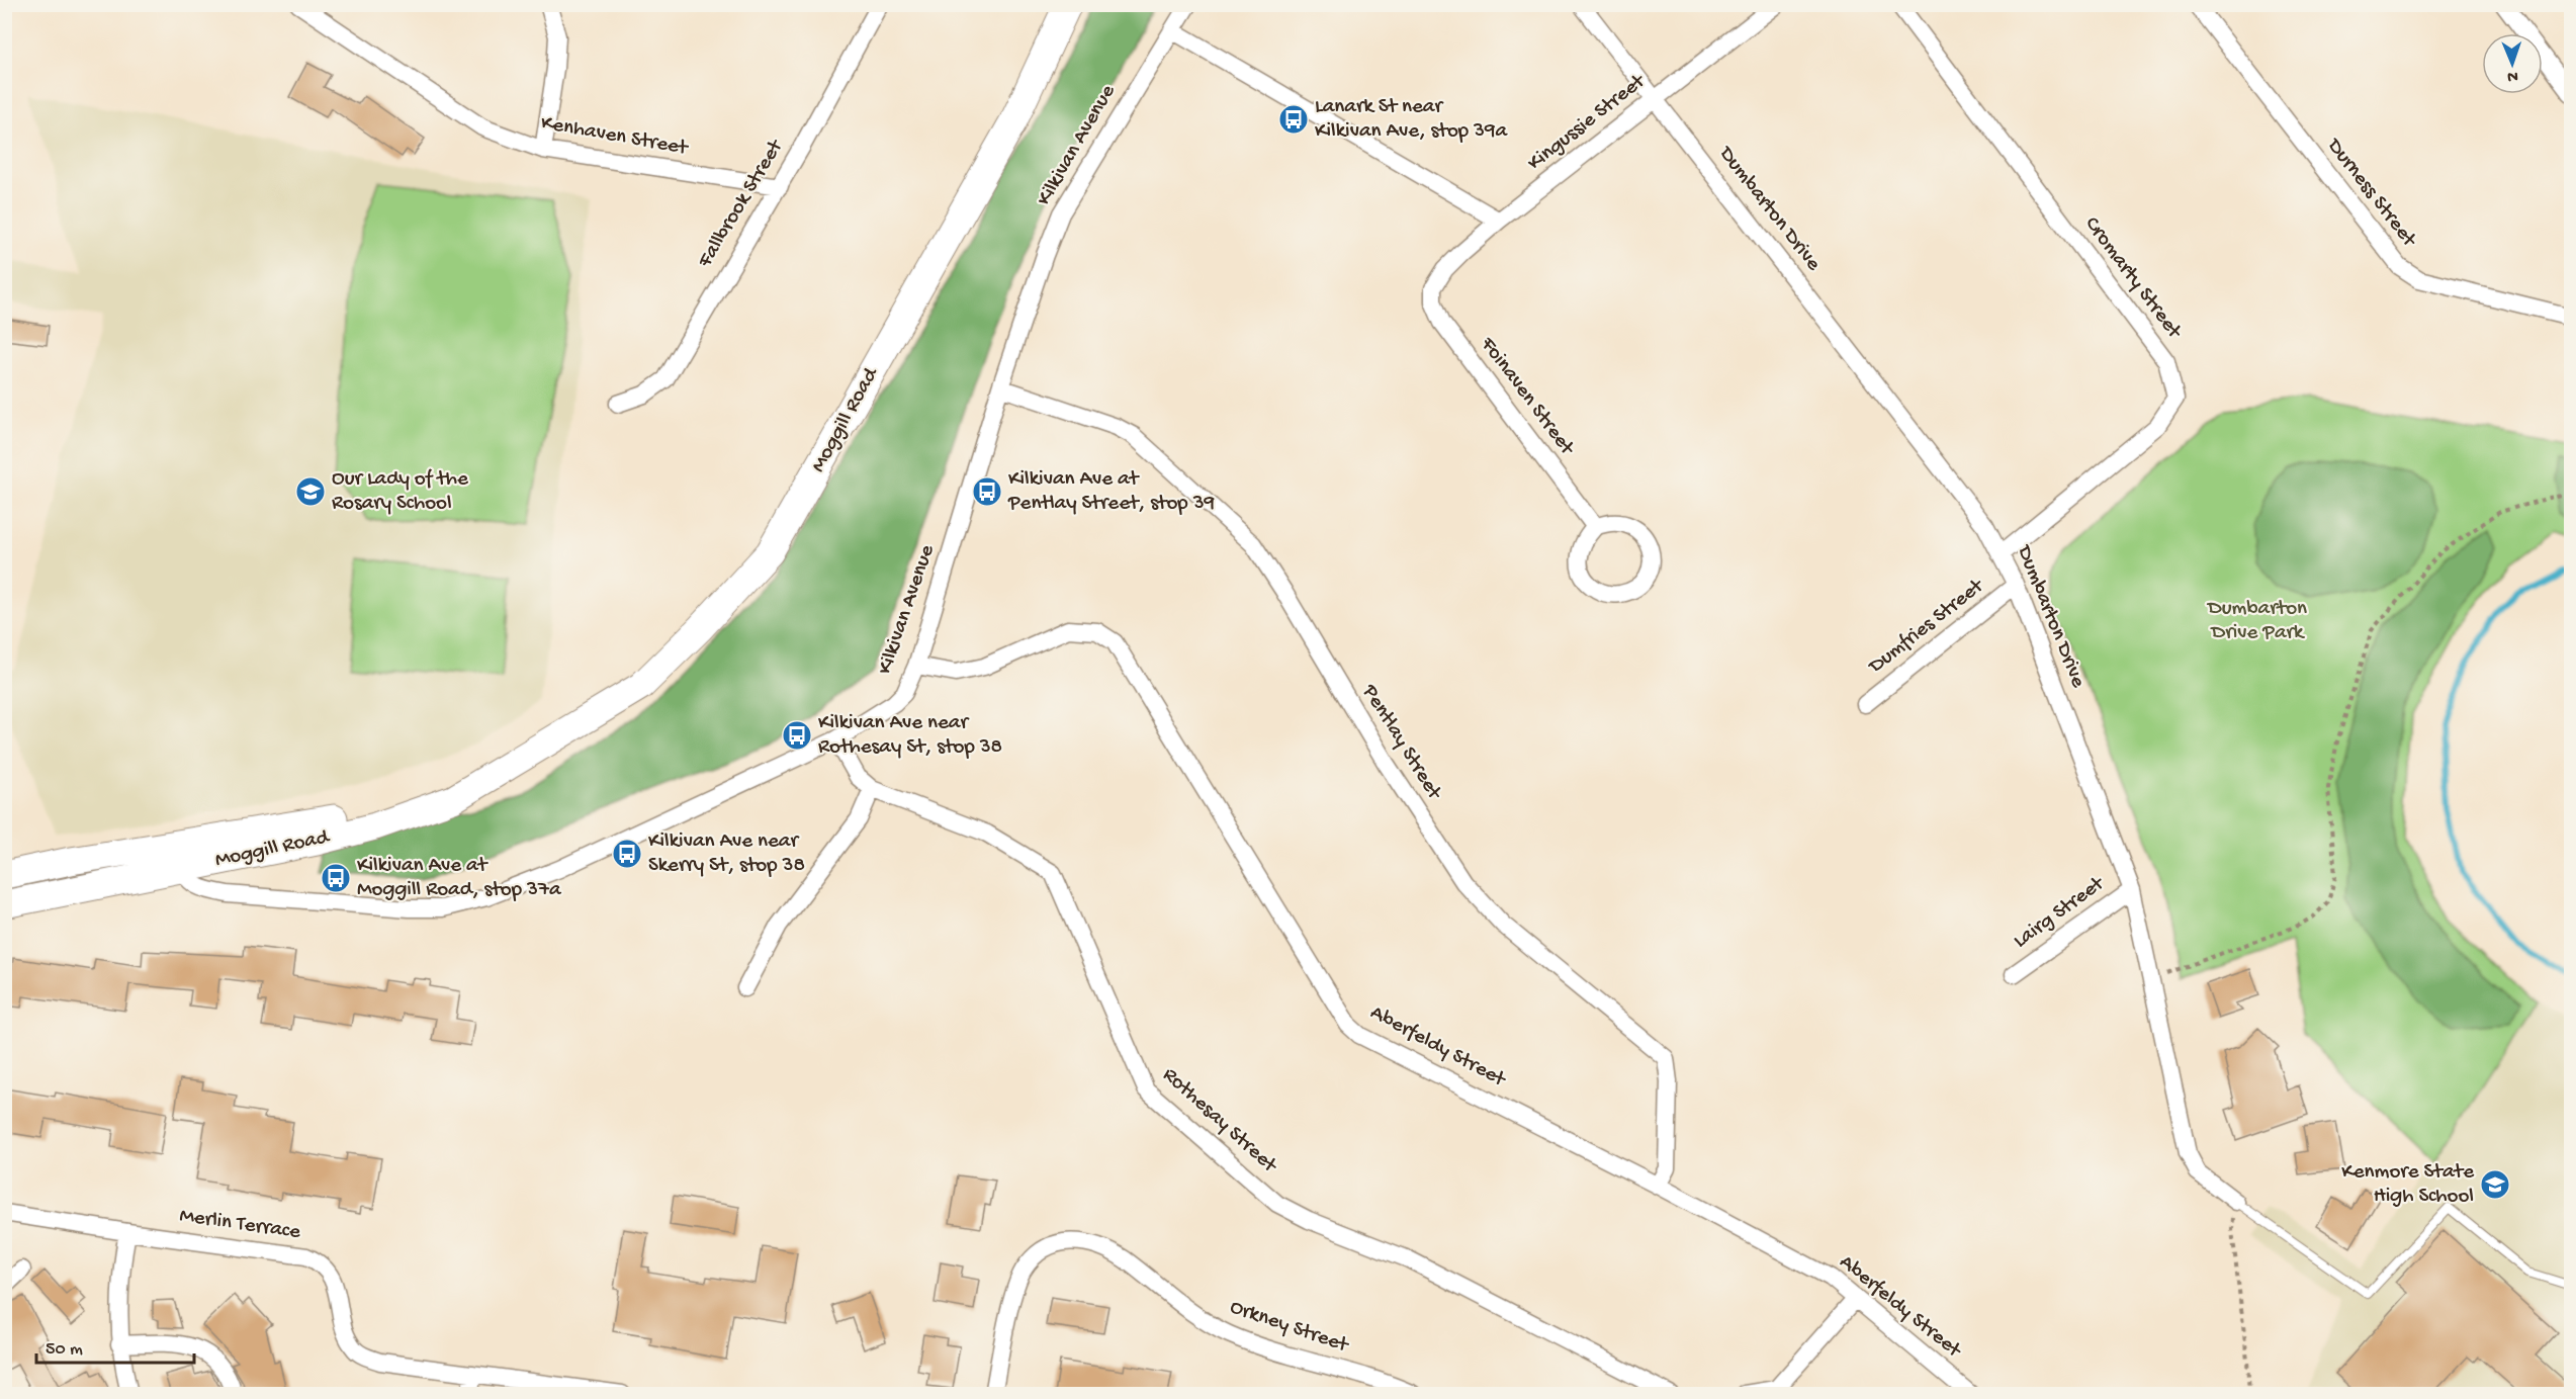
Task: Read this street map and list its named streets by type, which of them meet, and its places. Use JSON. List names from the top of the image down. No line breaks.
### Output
{"streets":{"main road":["Moggill Road"],"street":["Kingussie Street","Kenhaven Street","Kilkivan Avenue","Durness Street","Fallbrook Street","Dumbarton Drive","Cromarty Street","Foinaven Street","Dumfries Street","Pentlay Street","Lairg Street","Aberfeldy Street","Rothesay Street","Merlin Terrace","Orkney Street"]},"crossings":[["Kingussie Street","Dumbarton Drive"],["Kingussie Street","Foinaven Street"],["Kenhaven Street","Fallbrook Street"],["Kilkivan Avenue","Moggill Road"],["Kilkivan Avenue","Pentlay Street"],["Kilkivan Avenue","Aberfeldy Street"],["Kilkivan Avenue","Rothesay Street"],["Dumbarton Drive","Cromarty Street"],["Dumbarton Drive","Dumfries Street"],["Dumbarton Drive","Lairg Street"],["Pentlay Street","Aberfeldy Street"]],"parks":["Dumbarton Drive Park"],"places":{"bus stop":["Lanark St near Kilkivan Ave, stop 39a","Kilkivan Ave at Pentlay Street, stop 39","Kilkivan Ave near Rothesay St, stop 38","Kilkivan Ave near Skerry St, stop 38","Kilkivan Ave at Moggill Road, stop 37a"],"school or university":["Our Lady of the Rosary School","Kenmore State High School"]},"scale_bar":"50 m","north":"bottom"}
